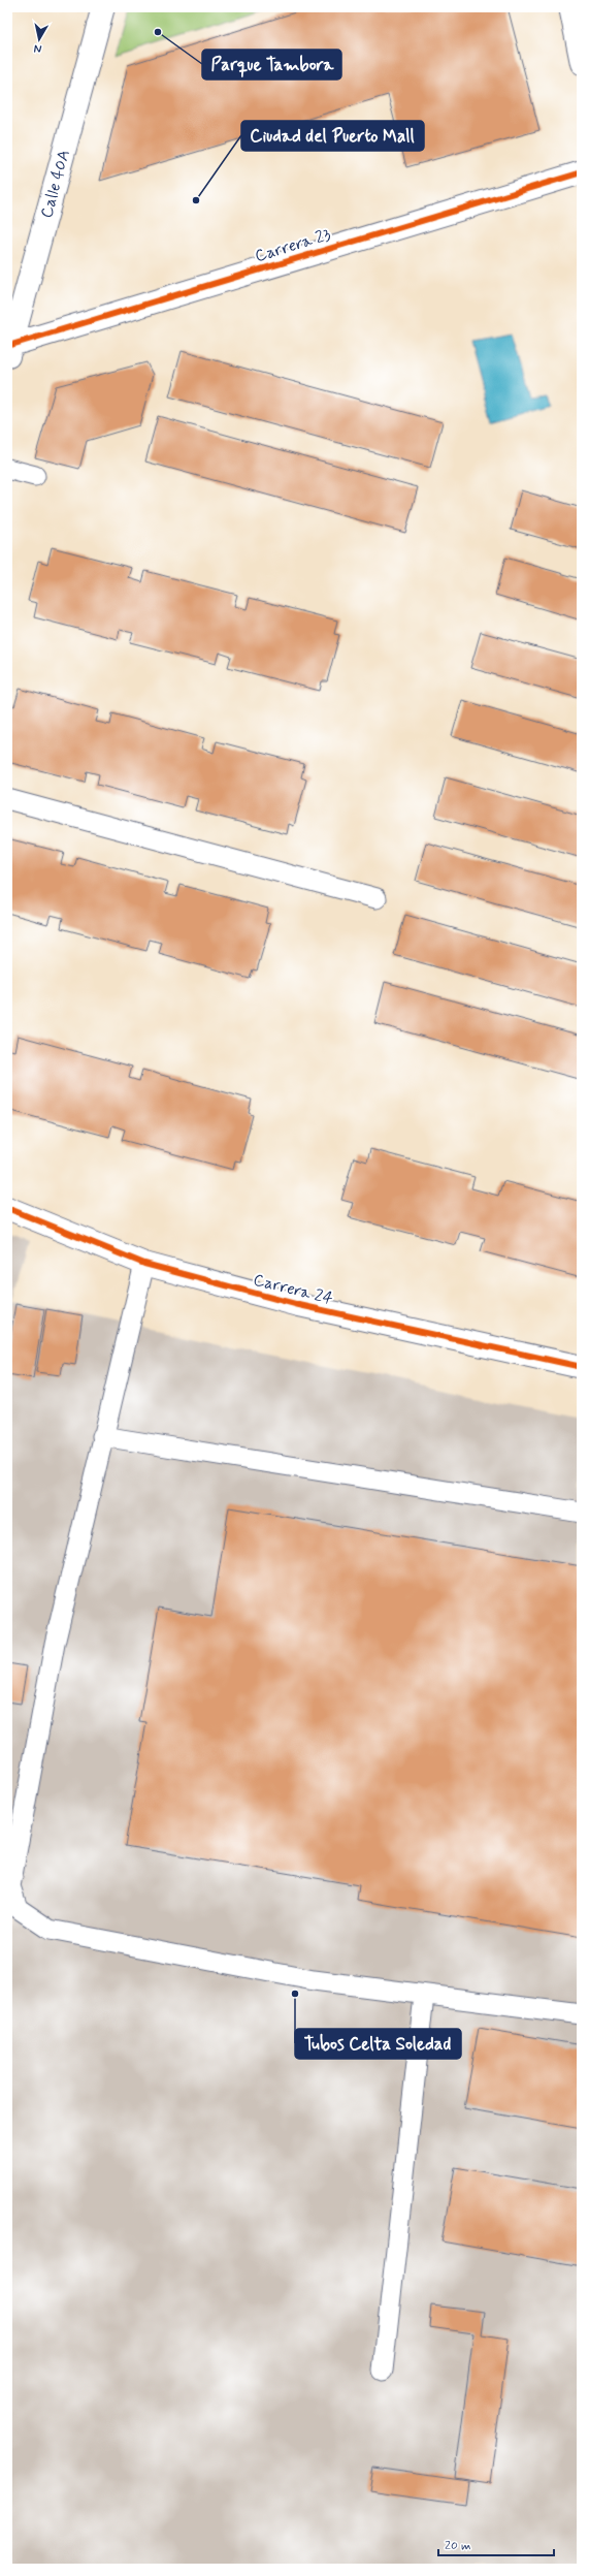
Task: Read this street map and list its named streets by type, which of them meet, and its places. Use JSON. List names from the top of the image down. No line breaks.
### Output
{"streets":{"street":["Calle 40A","Carrera 23","Carrera 24"]},"crossings":[["Calle 40A","Carrera 23"]],"places":["Parque Tambora","Ciudad del Puerto Mall","Tubos Celta Soledad"],"scale_bar":"20 m","north":"bottom"}
